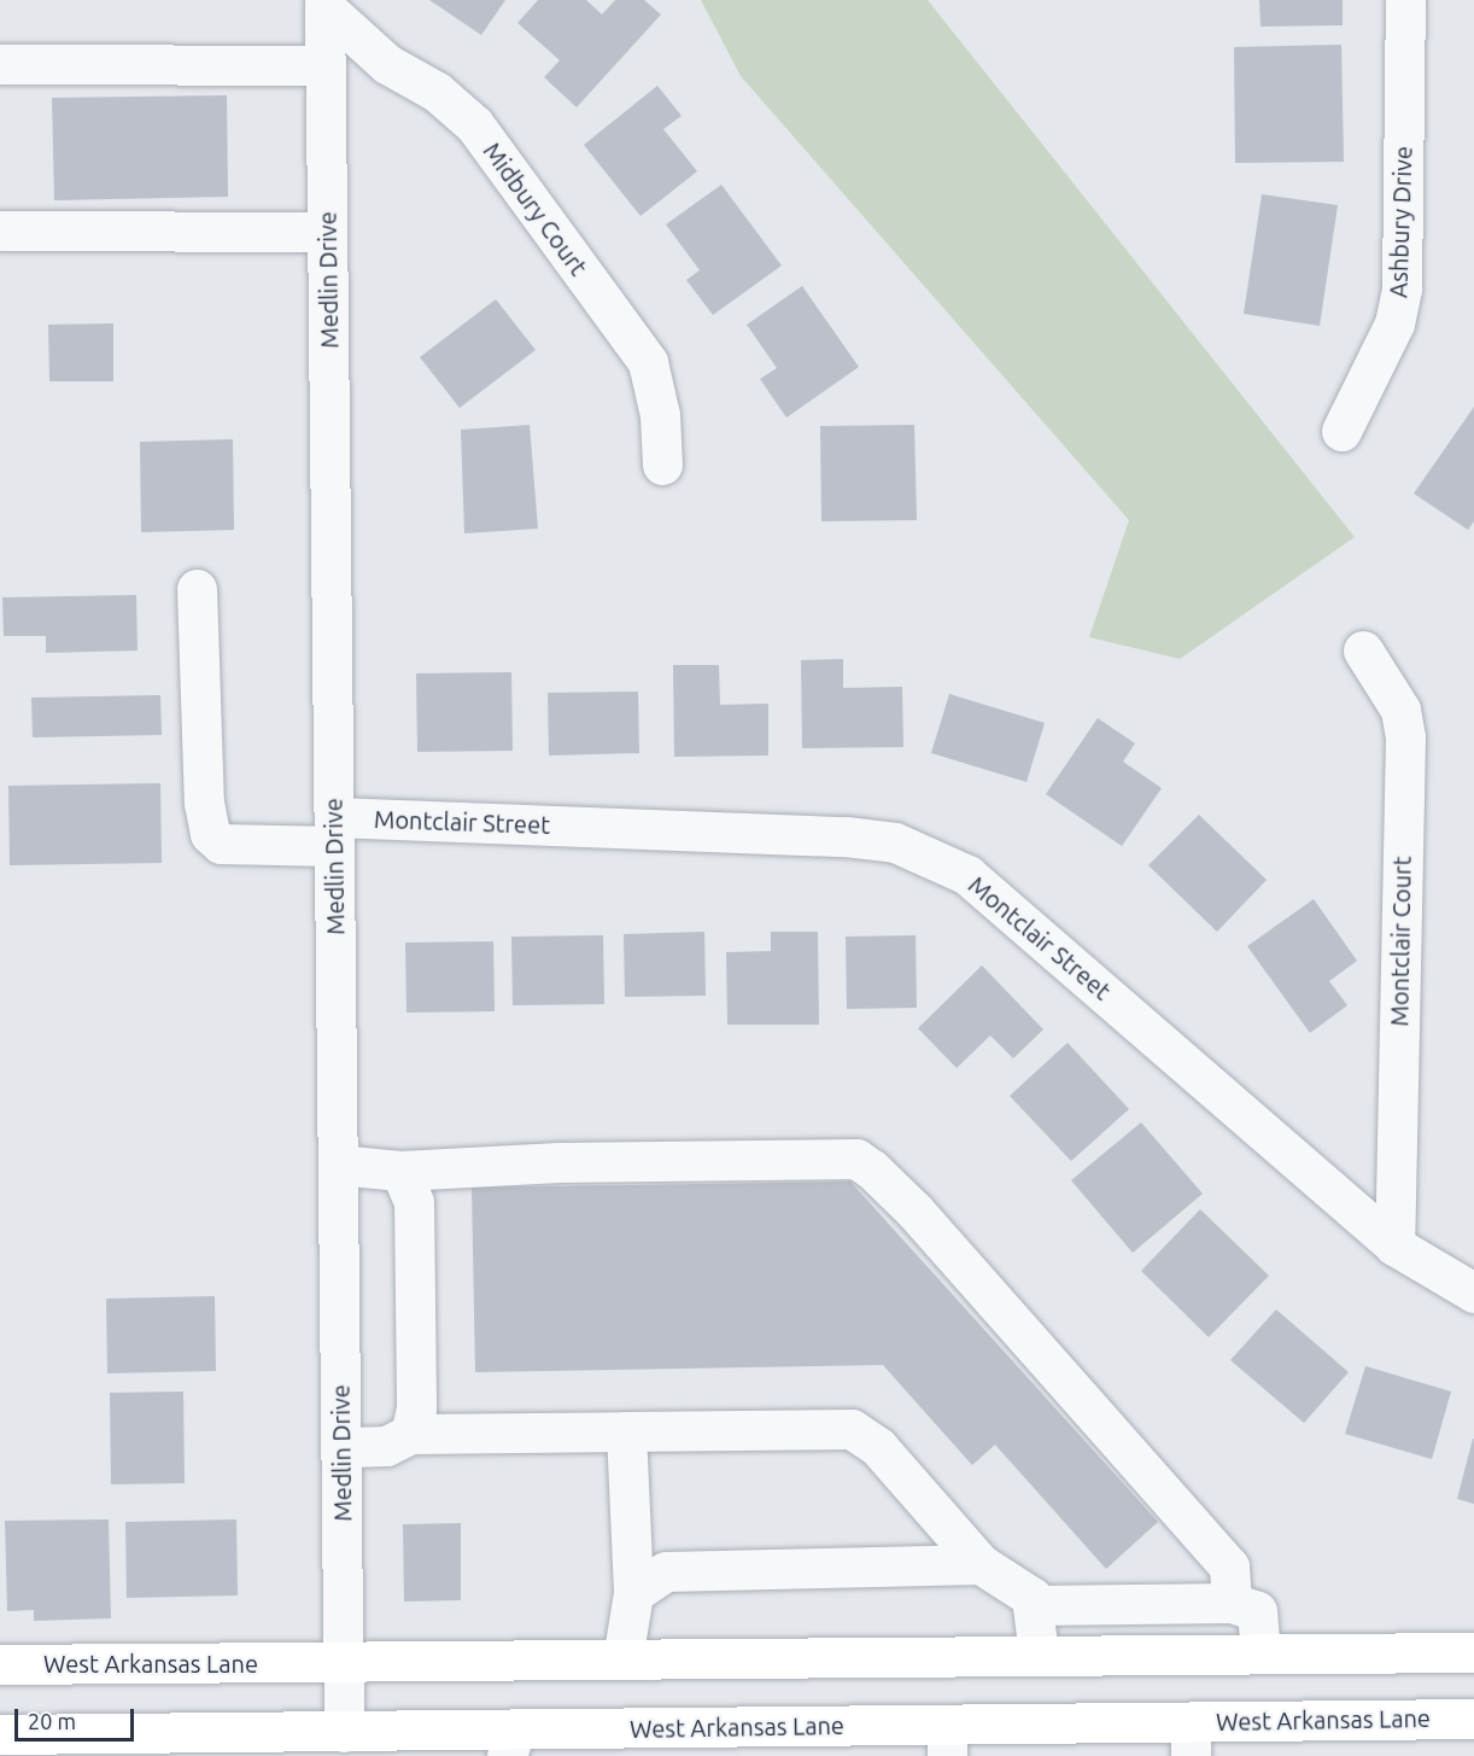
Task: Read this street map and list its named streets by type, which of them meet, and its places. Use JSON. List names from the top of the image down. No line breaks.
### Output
{"streets":{"main road":["West Arkansas Lane"],"street":["Midbury Court","Ashbury Drive","Medlin Drive","Montclair Street","Montclair Court"]},"crossings":[["Midbury Court","Medlin Drive"],["Medlin Drive","Montclair Street"],["Medlin Drive","West Arkansas Lane"],["Montclair Street","Montclair Court"]],"scale_bar":"20 m"}
